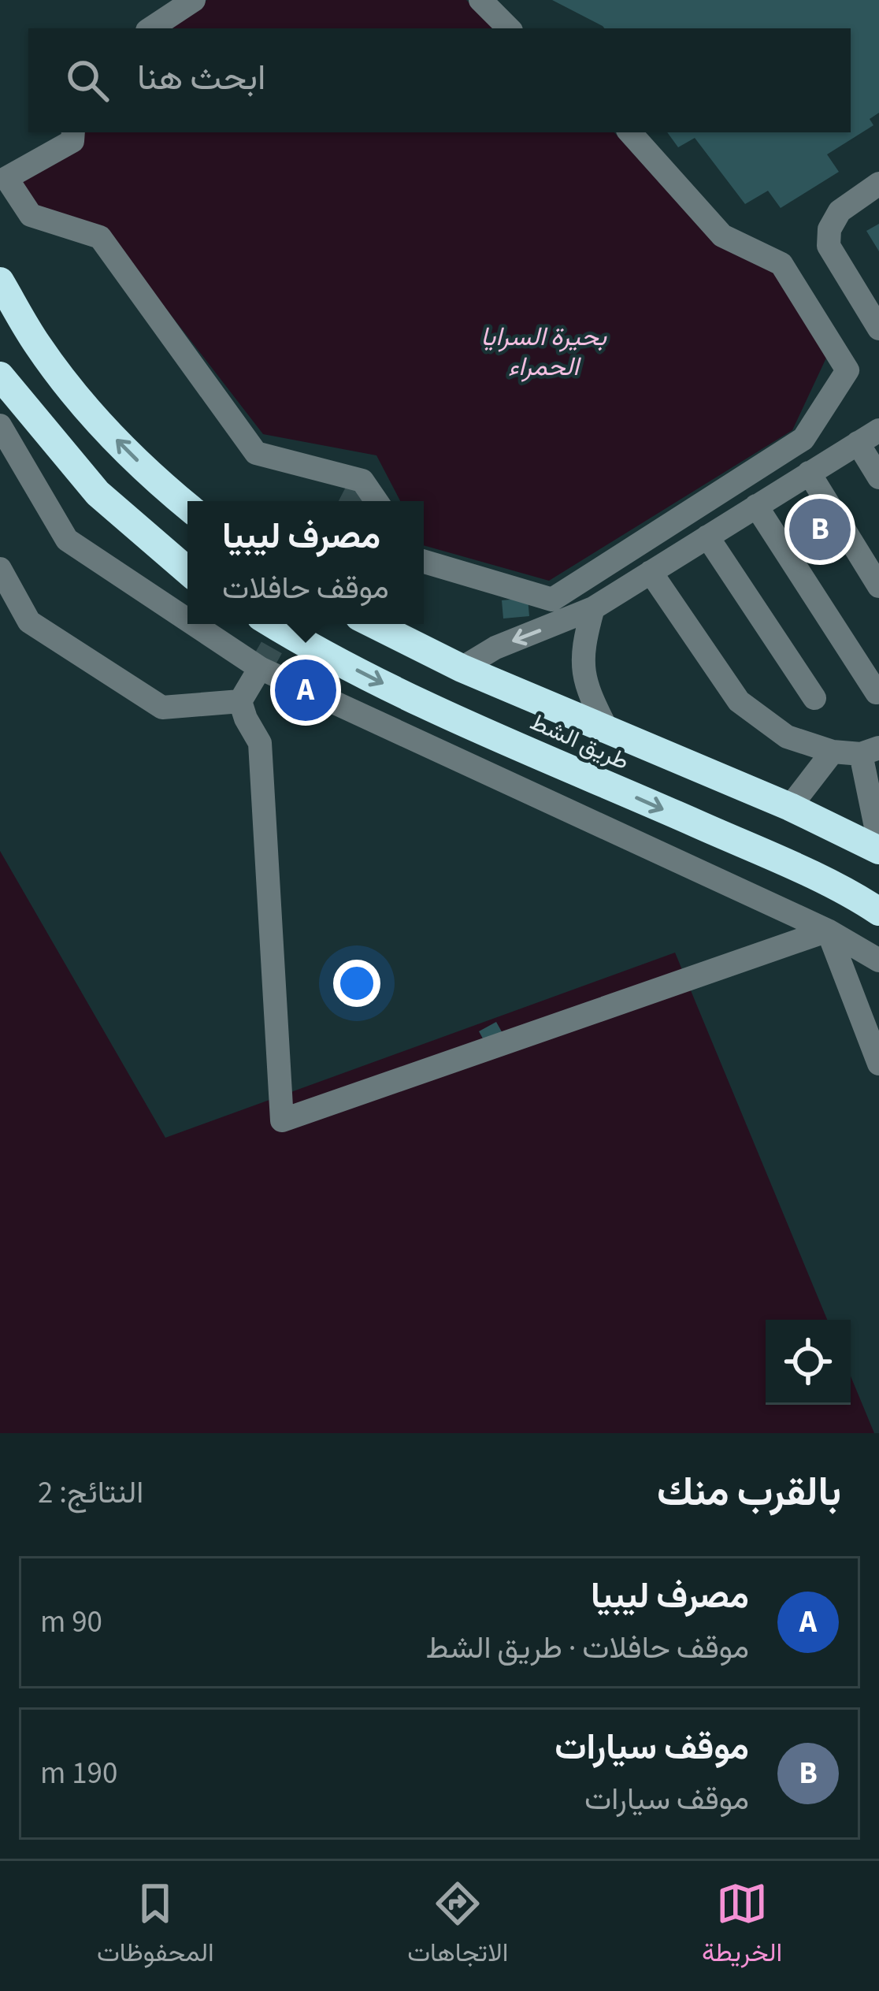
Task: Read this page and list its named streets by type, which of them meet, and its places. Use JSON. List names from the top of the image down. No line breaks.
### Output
{"streets":{"highway":["طريق الشط"]},"water":["بحيرة السرايا الحمراء"],"page":{"search":"ابحث هنا","pins":["B","A"],"popup":["مصرف ليبيا","موقف حافلات"],"heading":["بالقرب منك","النتائج: 2"],"list":[{"mark":"A","name":"مصرف ليبيا","note":"موقف حافلات · طريق الشط","value":"90 m"},{"mark":"B","name":"موقف سيارات","note":"موقف سيارات","value":"190 m"}],"nav":["الخريطة","الاتجاهات","المحفوظات"]}}
